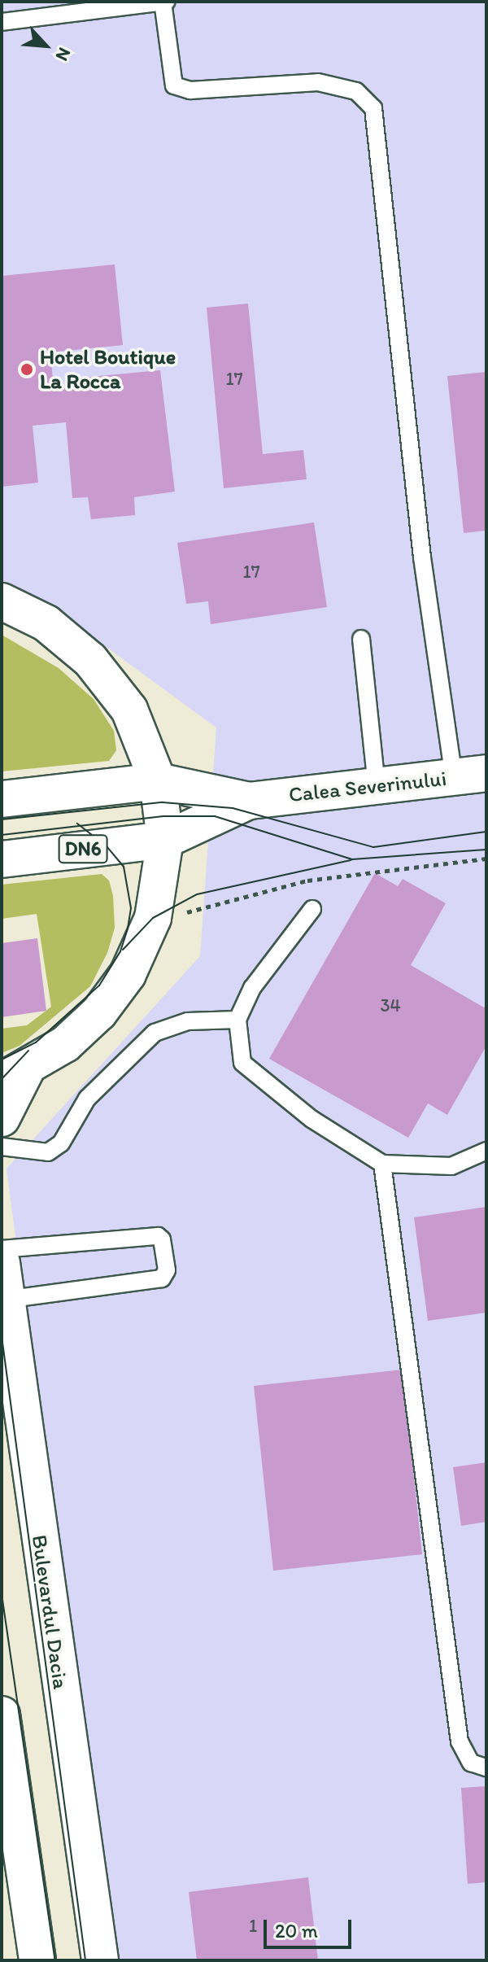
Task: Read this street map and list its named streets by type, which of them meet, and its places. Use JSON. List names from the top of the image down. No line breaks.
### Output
{"streets":{"main road":["Calea Severinului","DN6","Bulevardul Dacia"]},"places":["Hotel Boutique La Rocca"],"house_numbers":["17","17","34","1"],"scale_bar":"20 m","north":"bottom right"}
